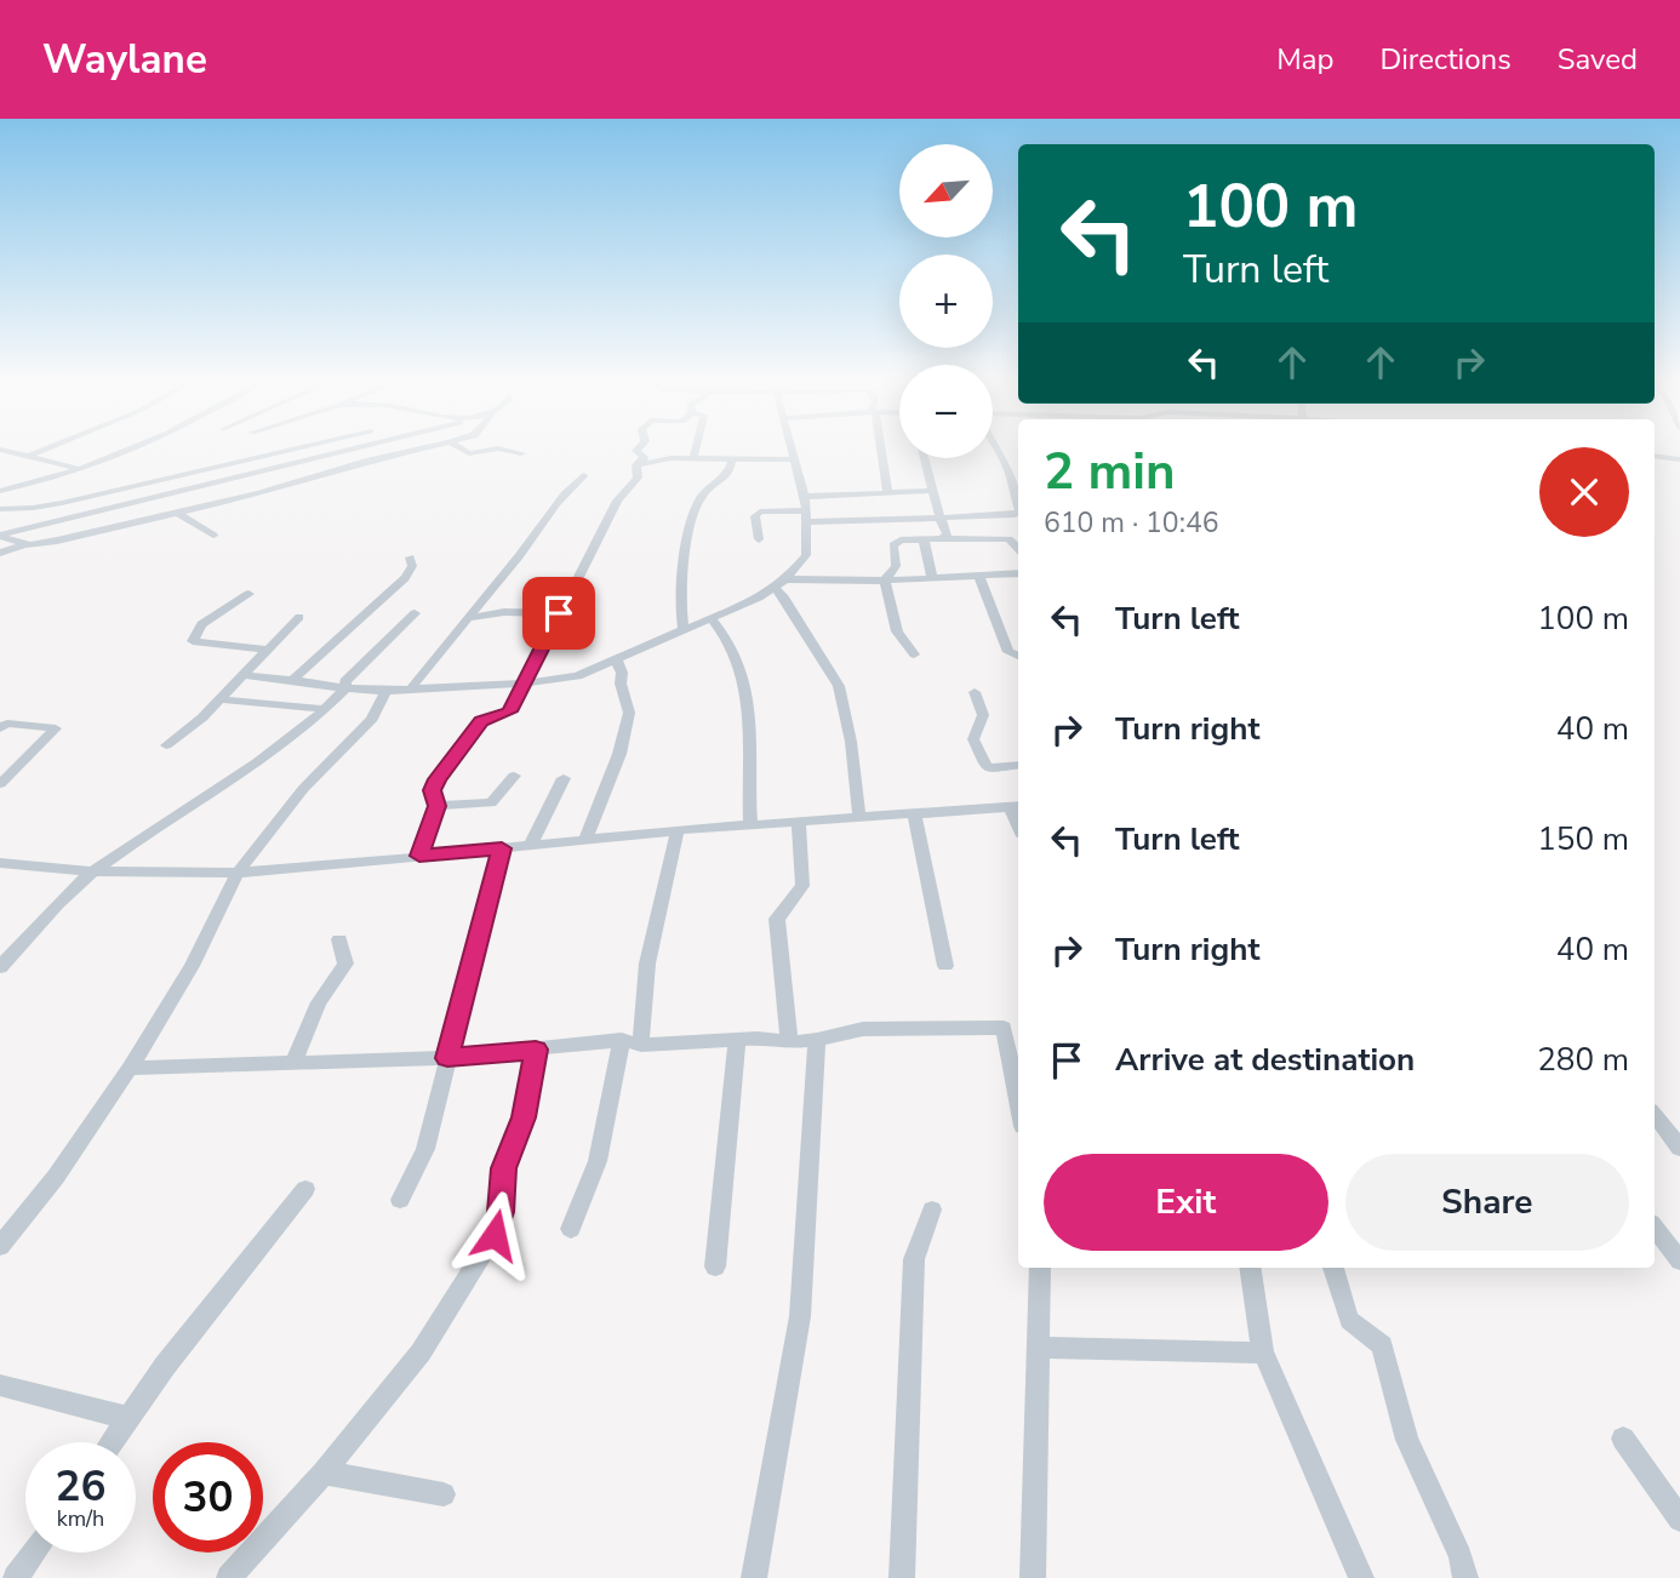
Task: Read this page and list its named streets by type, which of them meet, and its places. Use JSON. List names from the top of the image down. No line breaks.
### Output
{"north":"bottom left","page":{"header":"Waylane","nav":["Map","Directions","Saved"],"map_buttons":["+","−"],"turn":["100 m","Turn left"],"heading":["2 min","610 m · 10:46"],"list":[{"name":"Turn left","value":"100 m"},{"name":"Turn right","value":"40 m"},{"name":"Turn left","value":"150 m"},{"name":"Turn right","value":"40 m"},{"name":"Arrive at destination","value":"280 m"}],"buttons":["Exit","Share"],"speed":"26 km/h","limit":"30"}}
